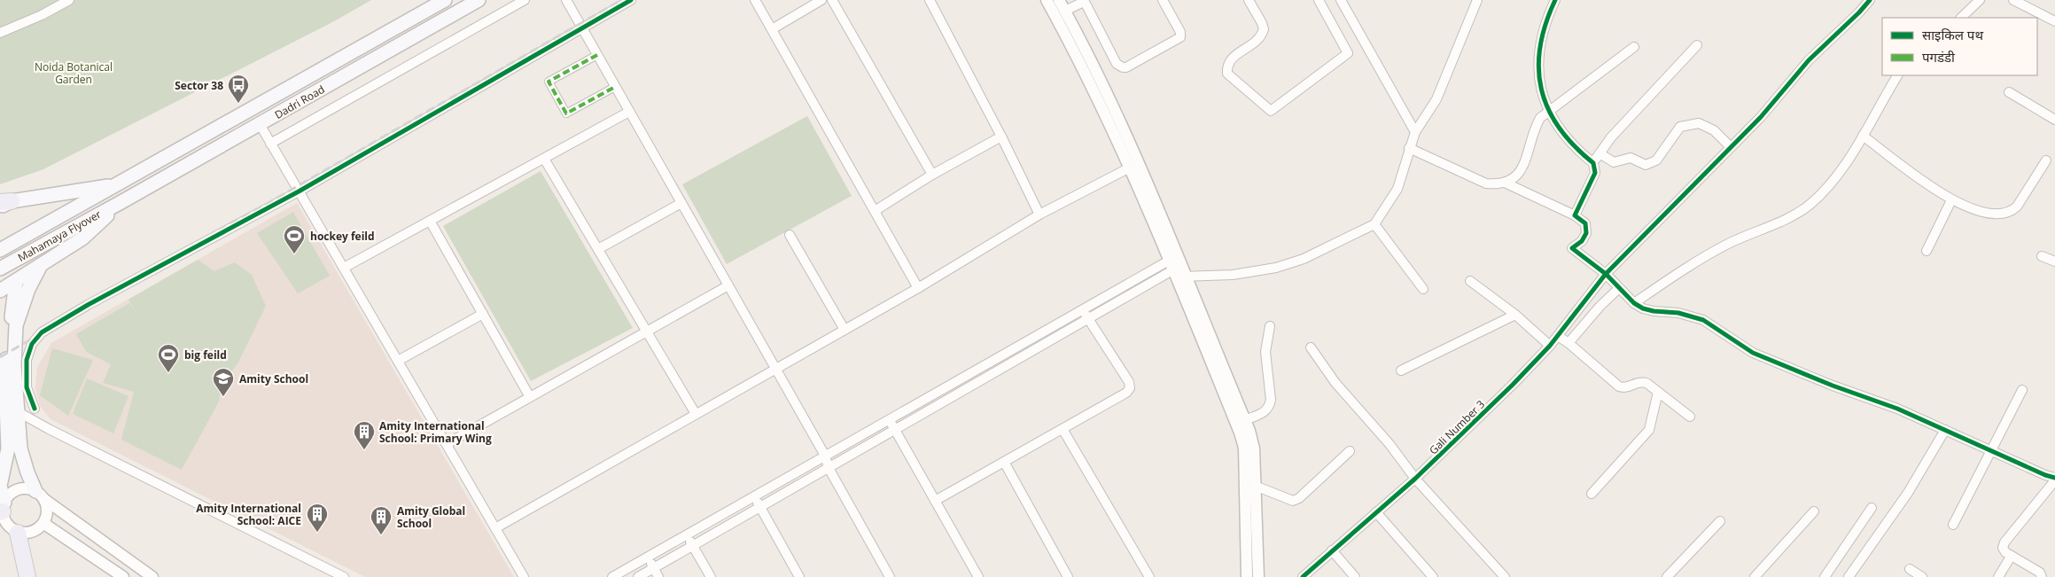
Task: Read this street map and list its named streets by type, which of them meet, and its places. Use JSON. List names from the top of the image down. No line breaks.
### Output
{"streets":{"main road":["Dadri Road","Mahamaya Flyover"],"street":["Gali Number 3"]},"crossings":[["Dadri Road","Mahamaya Flyover"]],"parks":["Noida Botanical Garden"],"places":{"bus stop":["Sector 38"],"sports":["hockey feild","big feild"],"school or university":["Amity School"],"building":["Amity International School: Primary Wing","Amity International School: AICE","Amity Global School"]},"legend":["साइकिल पथ","पगडंडी"]}
